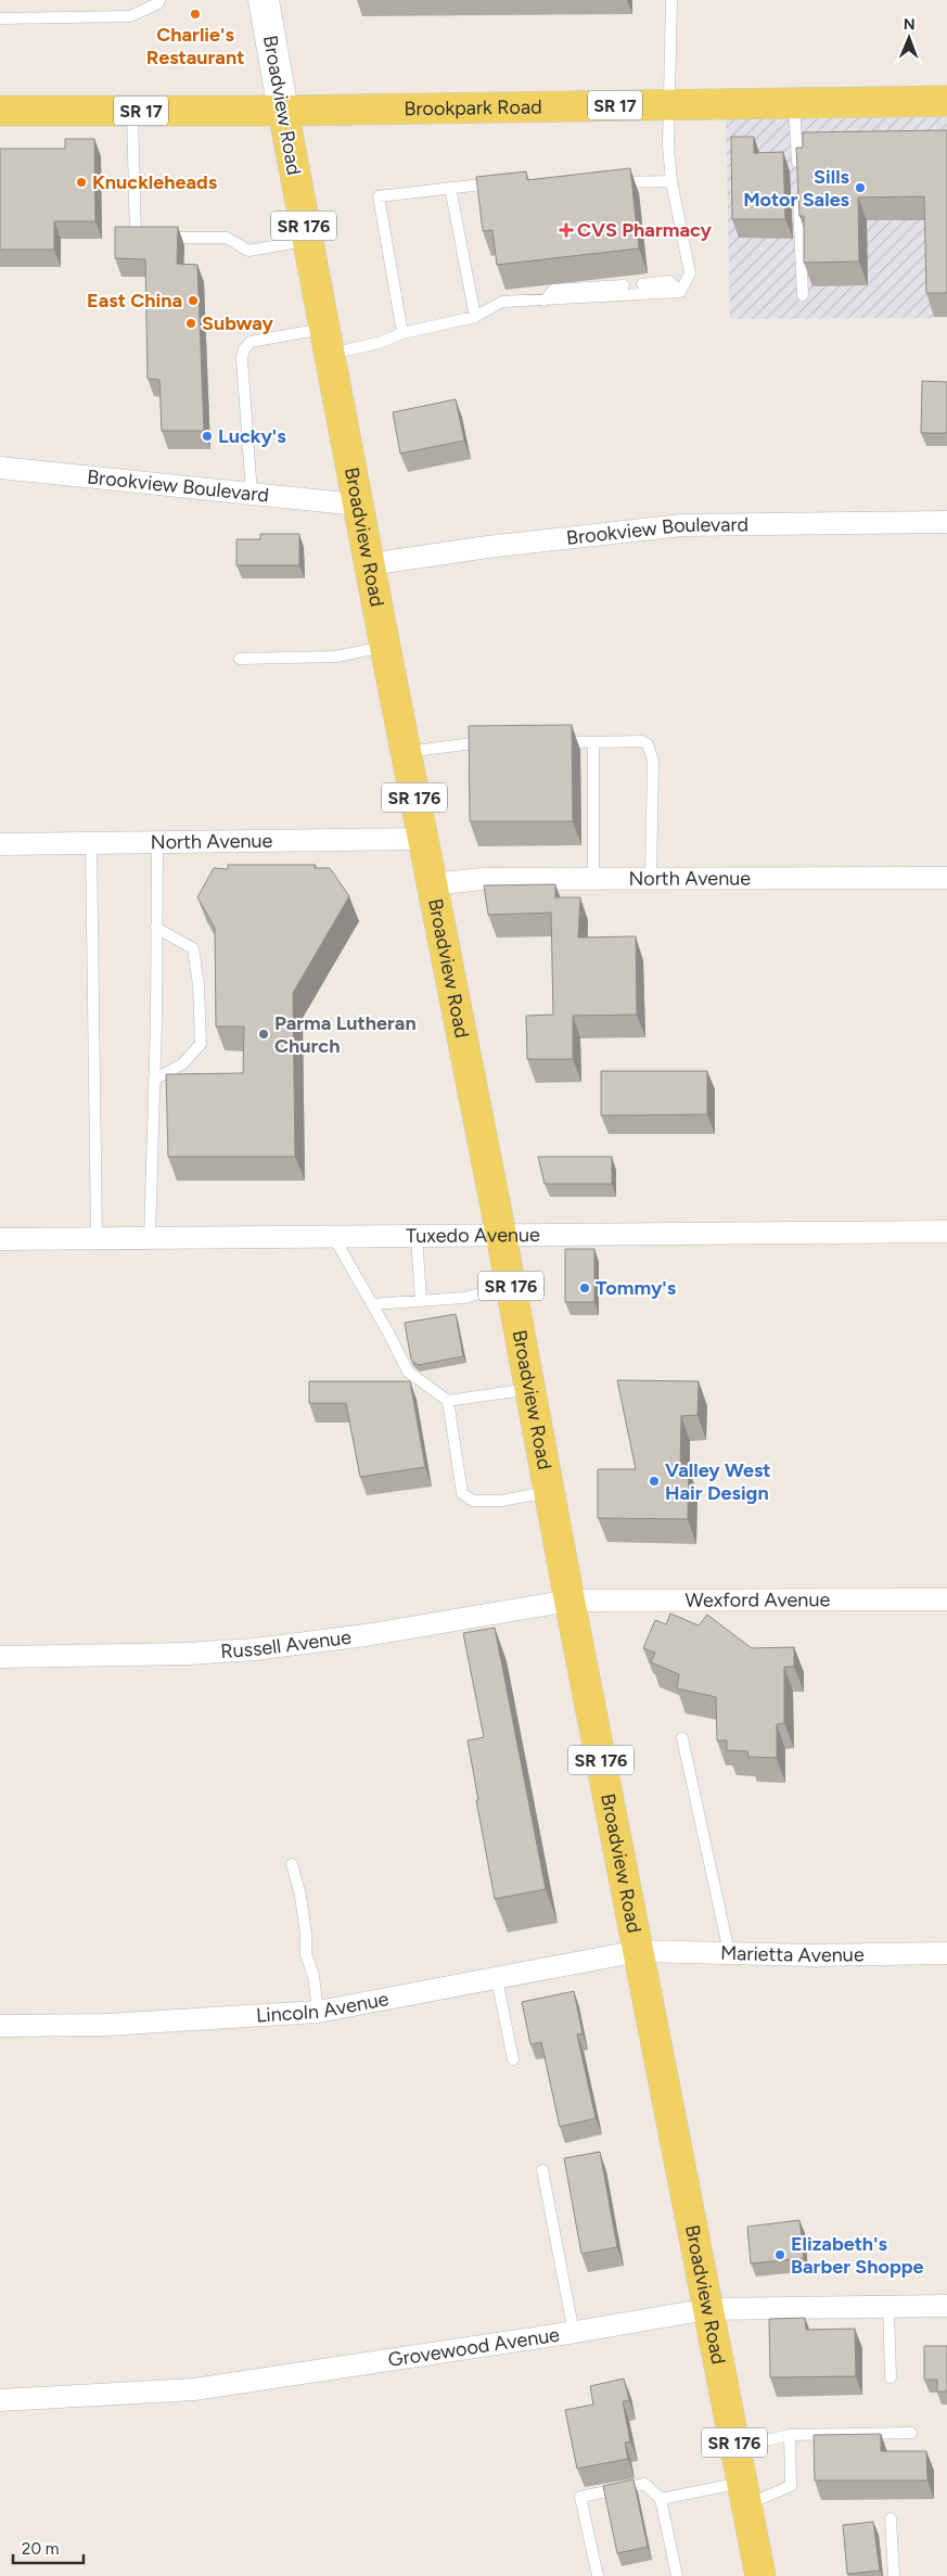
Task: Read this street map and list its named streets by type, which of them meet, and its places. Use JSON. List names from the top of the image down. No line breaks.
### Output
{"streets":{"main road":["Broadview Road","SR 17","Brookpark Road","SR 176"],"street":["Brookview Boulevard","North Avenue","Tuxedo Avenue","Wexford Avenue","Russell Avenue","Marietta Avenue","Lincoln Avenue","Grovewood Avenue"]},"crossings":[["Broadview Road","Brookpark Road"],["Broadview Road","Brookview Boulevard"],["Broadview Road","North Avenue"],["Broadview Road","Tuxedo Avenue"],["Broadview Road","Wexford Avenue"],["Broadview Road","Russell Avenue"],["Broadview Road","Marietta Avenue"],["Broadview Road","Lincoln Avenue"],["Broadview Road","Grovewood Avenue"],["Wexford Avenue","Russell Avenue"],["Marietta Avenue","Lincoln Avenue"]],"places":{"other":["Charlie's Restaurant","Knuckleheads","Sills Motor Sales","East China","Subway","Lucky's","Parma Lutheran Church","Tommy's","Valley West Hair Design","Elizabeth's Barber Shoppe"],"health":["CVS Pharmacy"]},"scale_bar":"20 m","north":"top"}
